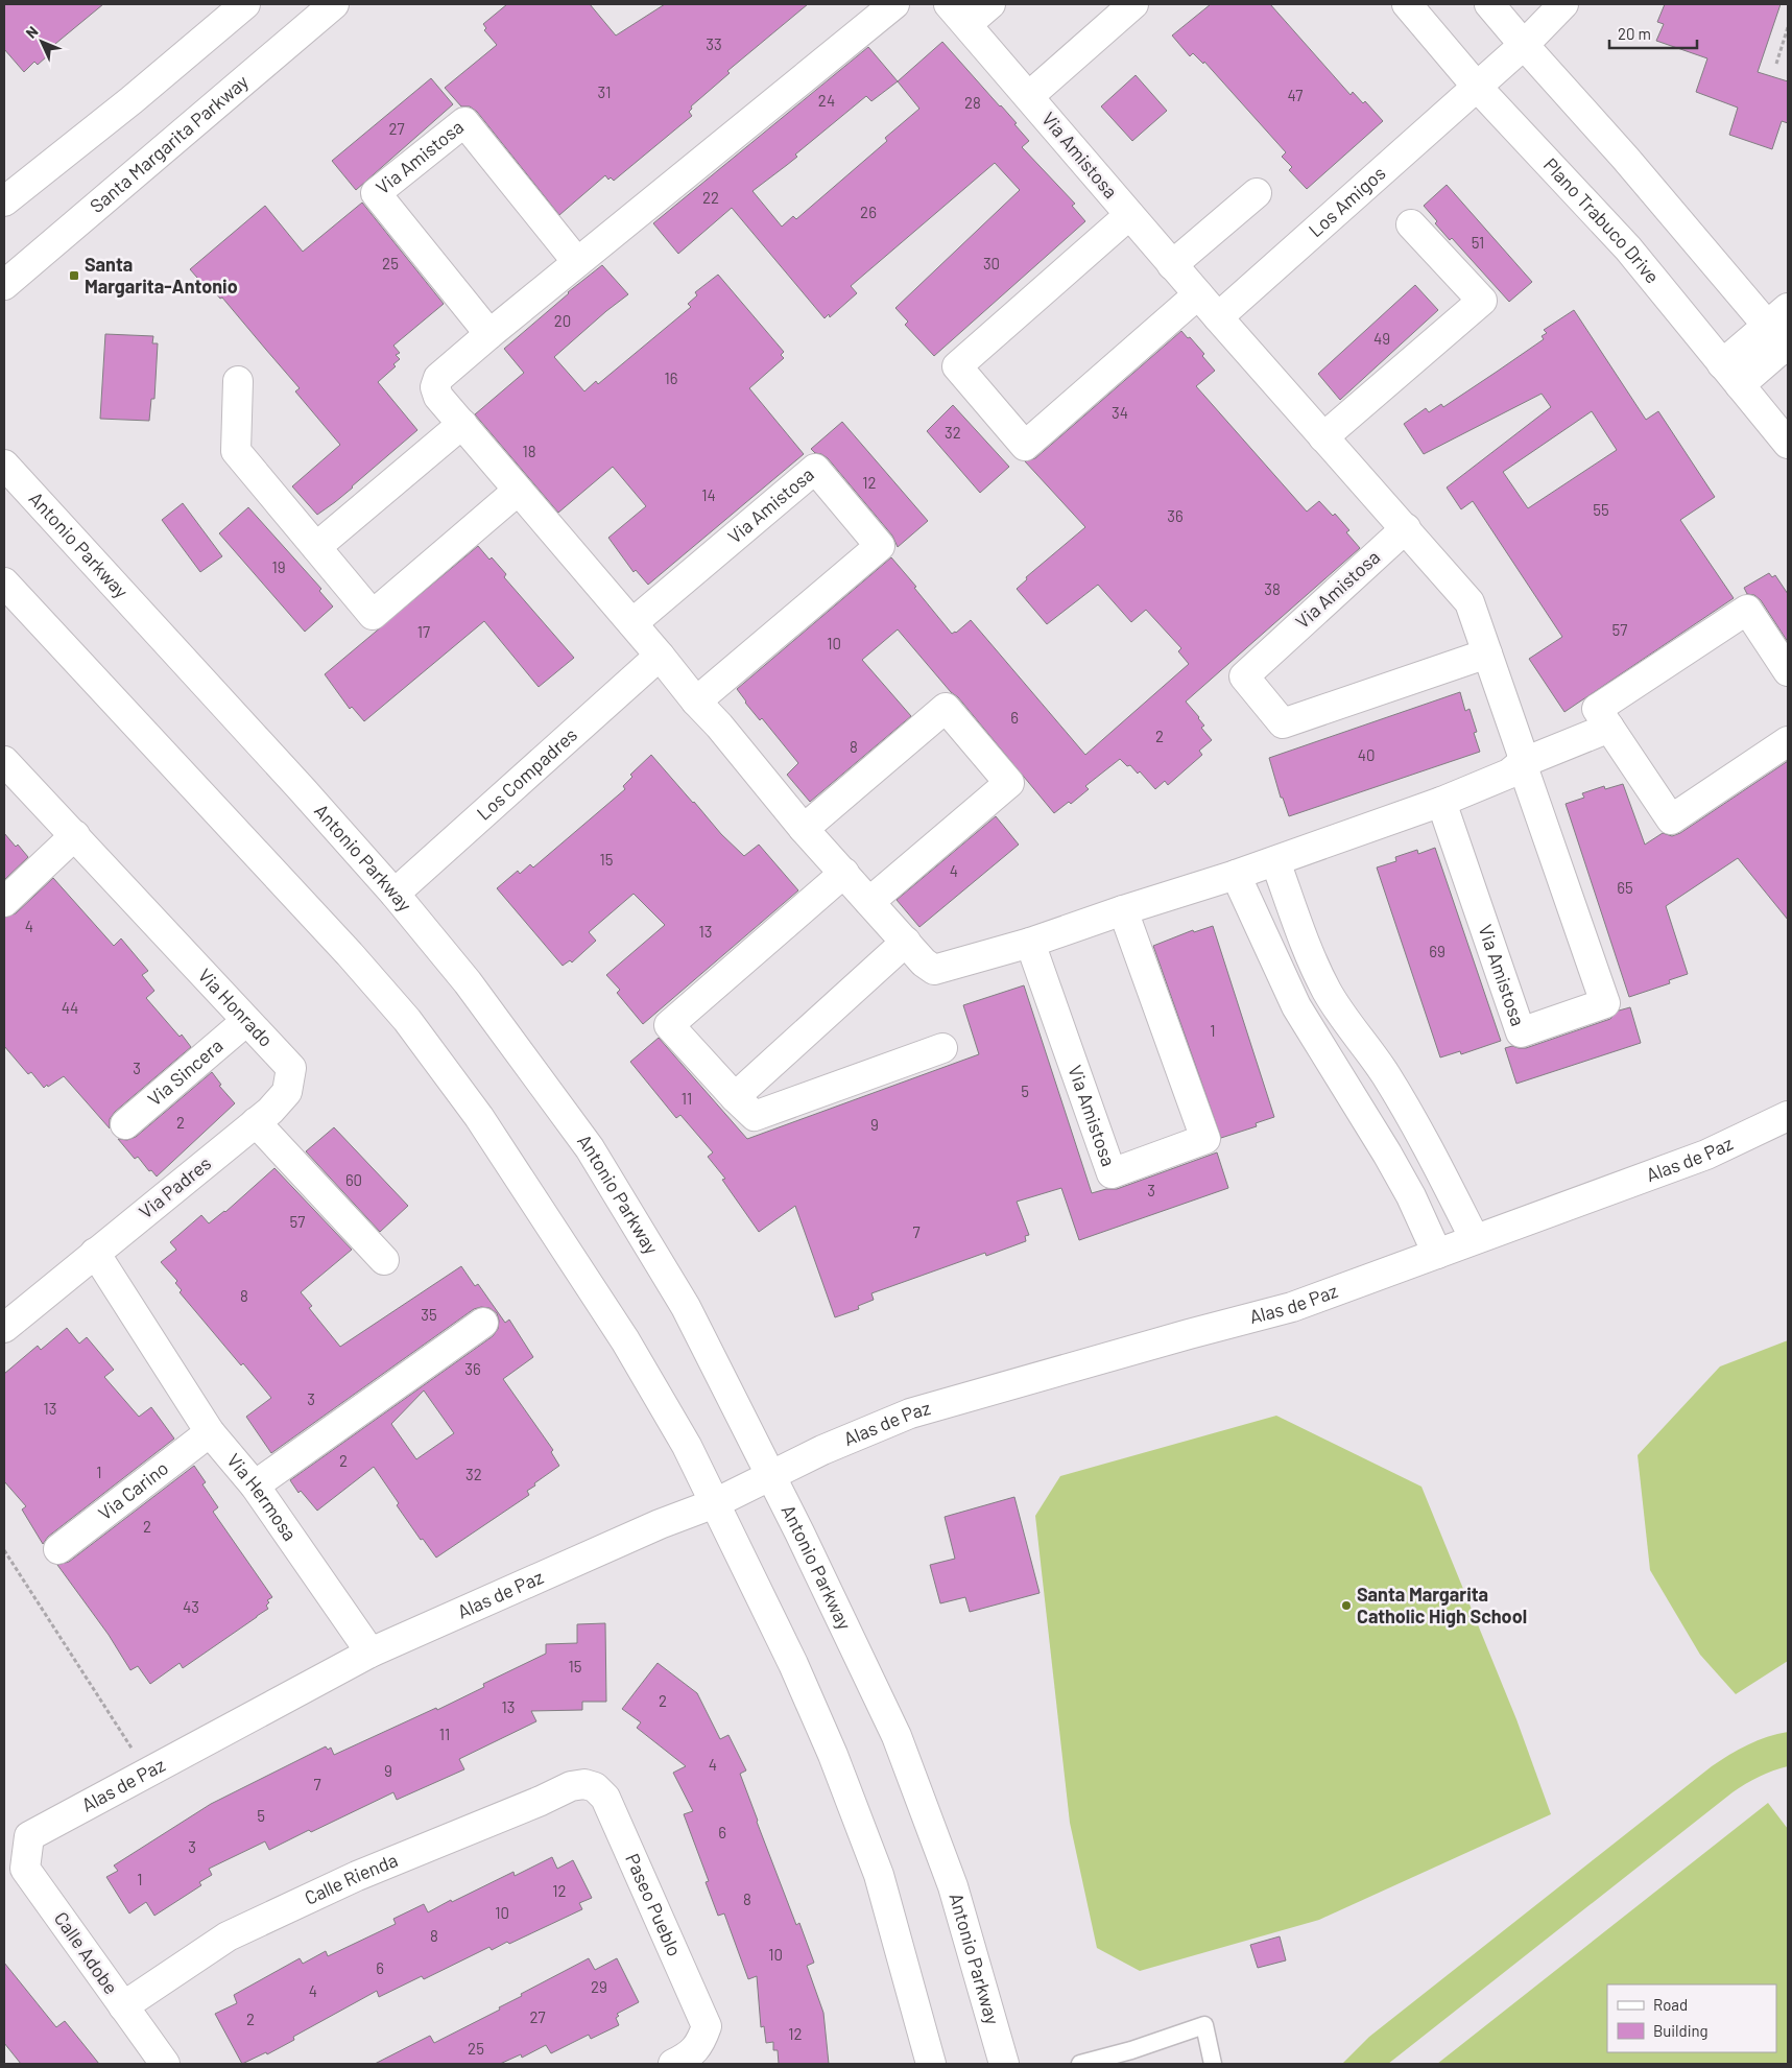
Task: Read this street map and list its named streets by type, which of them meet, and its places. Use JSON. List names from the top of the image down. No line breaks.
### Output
{"streets":{"street":["Santa Margarita Parkway","Via Amistosa","Los Amigos","Plano Trabuco Drive","Antonio Parkway","Los Compadres","Via Honrado","Via Sincera","Alas de Paz","Via Padres","Via Carino","Via Hermosa","Calle Rienda","Paseo Pueblo","Calle Adobe"]},"crossings":[["Via Amistosa","Los Amigos"],["Los Amigos","Plano Trabuco Drive"],["Antonio Parkway","Los Compadres"],["Antonio Parkway","Alas de Paz"],["Via Honrado","Via Sincera"],["Via Honrado","Via Padres"],["Alas de Paz","Via Hermosa"],["Alas de Paz","Calle Adobe"],["Via Padres","Via Hermosa"],["Via Carino","Via Hermosa"],["Calle Rienda","Paseo Pueblo"],["Calle Rienda","Calle Adobe"]],"places":{"transit":["Santa Margarita-Antonio"],"other":["Santa Margarita Catholic High School"]},"house_numbers":["33","31","47","24","28","27","22","26","51","25","30","20","49","16","34","32","18","12","14","55","36","19","38","57","17","10","6","2","8","40","15","4","65","4","13","69","44","1","3","5","11","2","9","60","3","57","7","8","35","36","3","13","2","1","32","2","43","15","2","13","11","4","9","7","5","6","3","1","12","8","10","8","10","6","29","4","27","2","12","25"],"legend":["Road","Building"],"scale_bar":"20 m","north":"top left"}
